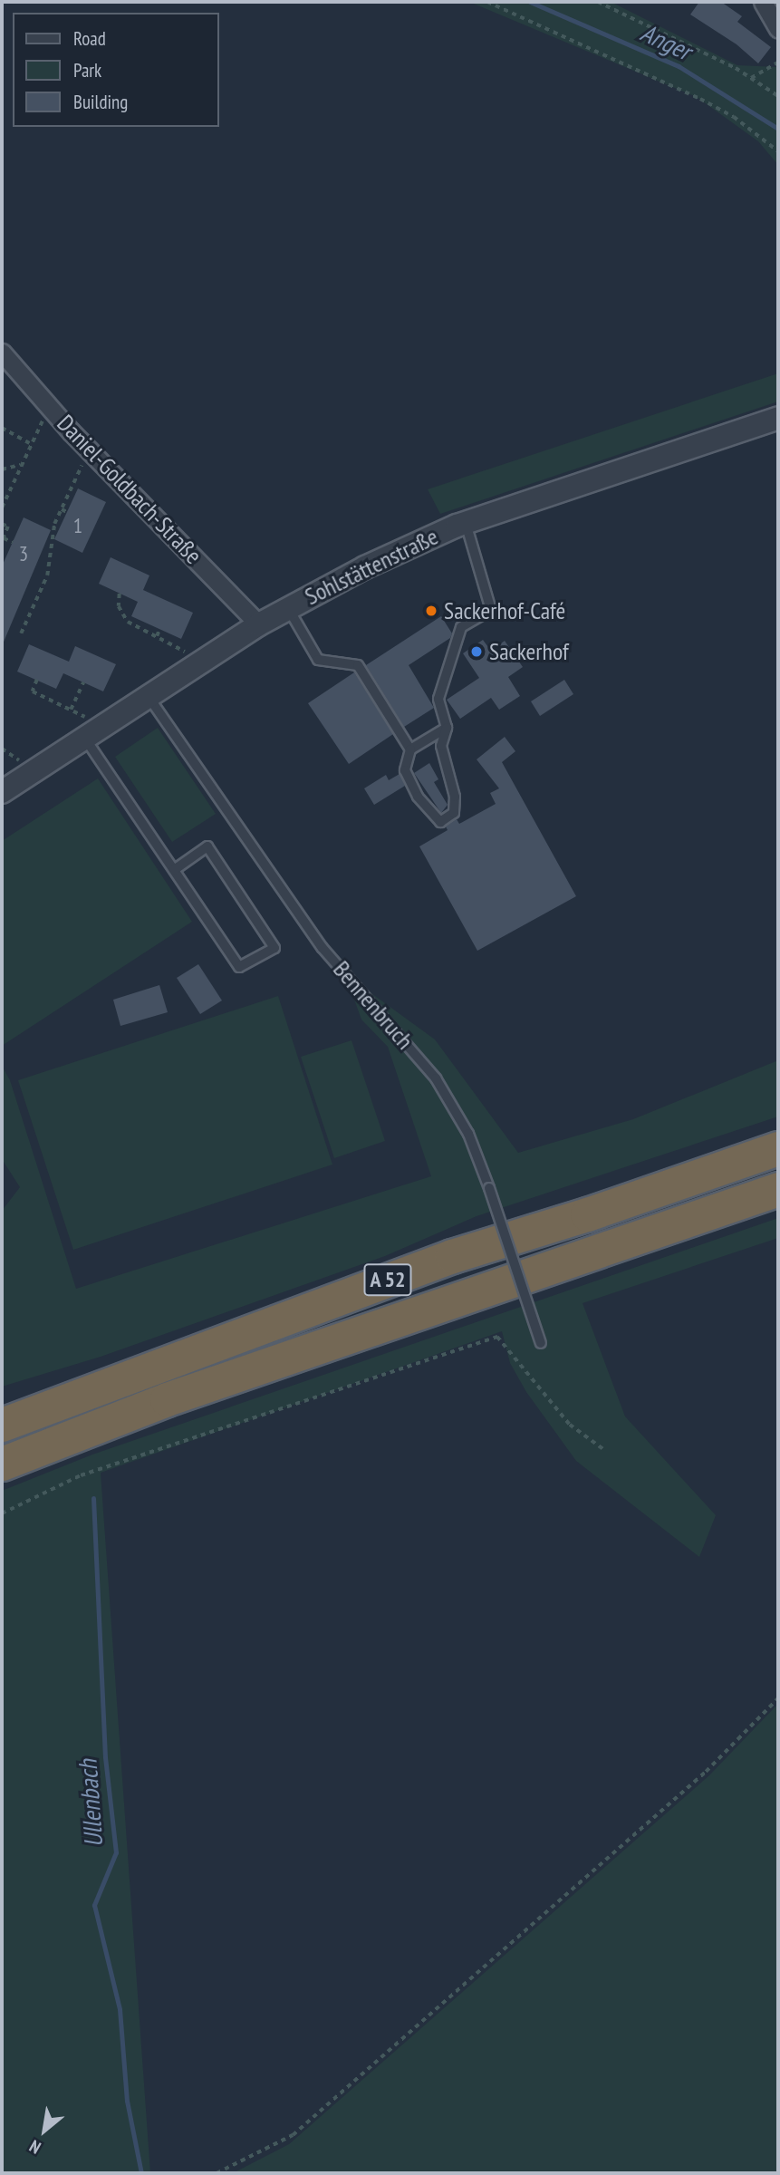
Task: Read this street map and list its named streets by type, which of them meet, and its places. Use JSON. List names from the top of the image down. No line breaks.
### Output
{"streets":{"highway":["A 52"],"street":["Daniel-Goldbach-Straße","Sohlstättenstraße"],"lane":["Bennenbruch"]},"crossings":[["Daniel-Goldbach-Straße","Sohlstättenstraße"],["Sohlstättenstraße","Bennenbruch"]],"water":["Anger","Ullenbach"],"places":["Sackerhof-Café","Sackerhof"],"house_numbers":["1","3"],"legend":["Road","Park","Building"],"north":"bottom left"}
